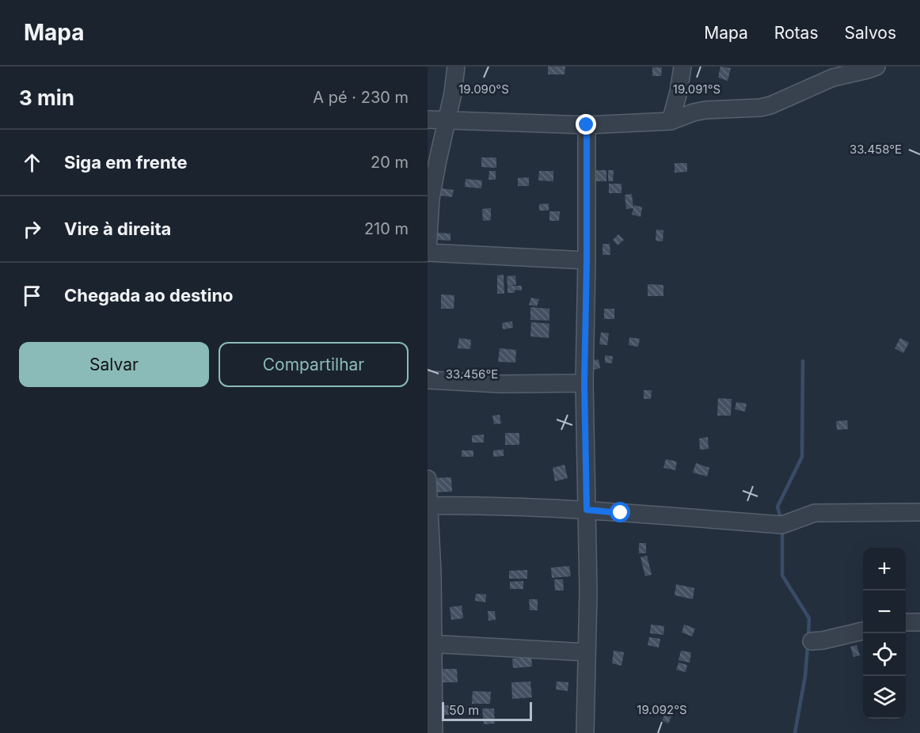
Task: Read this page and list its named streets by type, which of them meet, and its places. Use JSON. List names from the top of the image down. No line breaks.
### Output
{"scale_bar":"50 m","page":{"header":"Mapa","nav":["Mapa","Rotas","Salvos"],"heading":["3 min","A pé · 230 m"],"list":[["Siga em frente","20 m"],["Vire à direita","210 m"],"Chegada ao destino"],"buttons":["Salvar","Compartilhar"],"map_buttons":["+","−"],"scale":"50 m"},"coordinates":["19.090°S","19.091°S","33.458°E","33.456°E","19.092°S"]}
